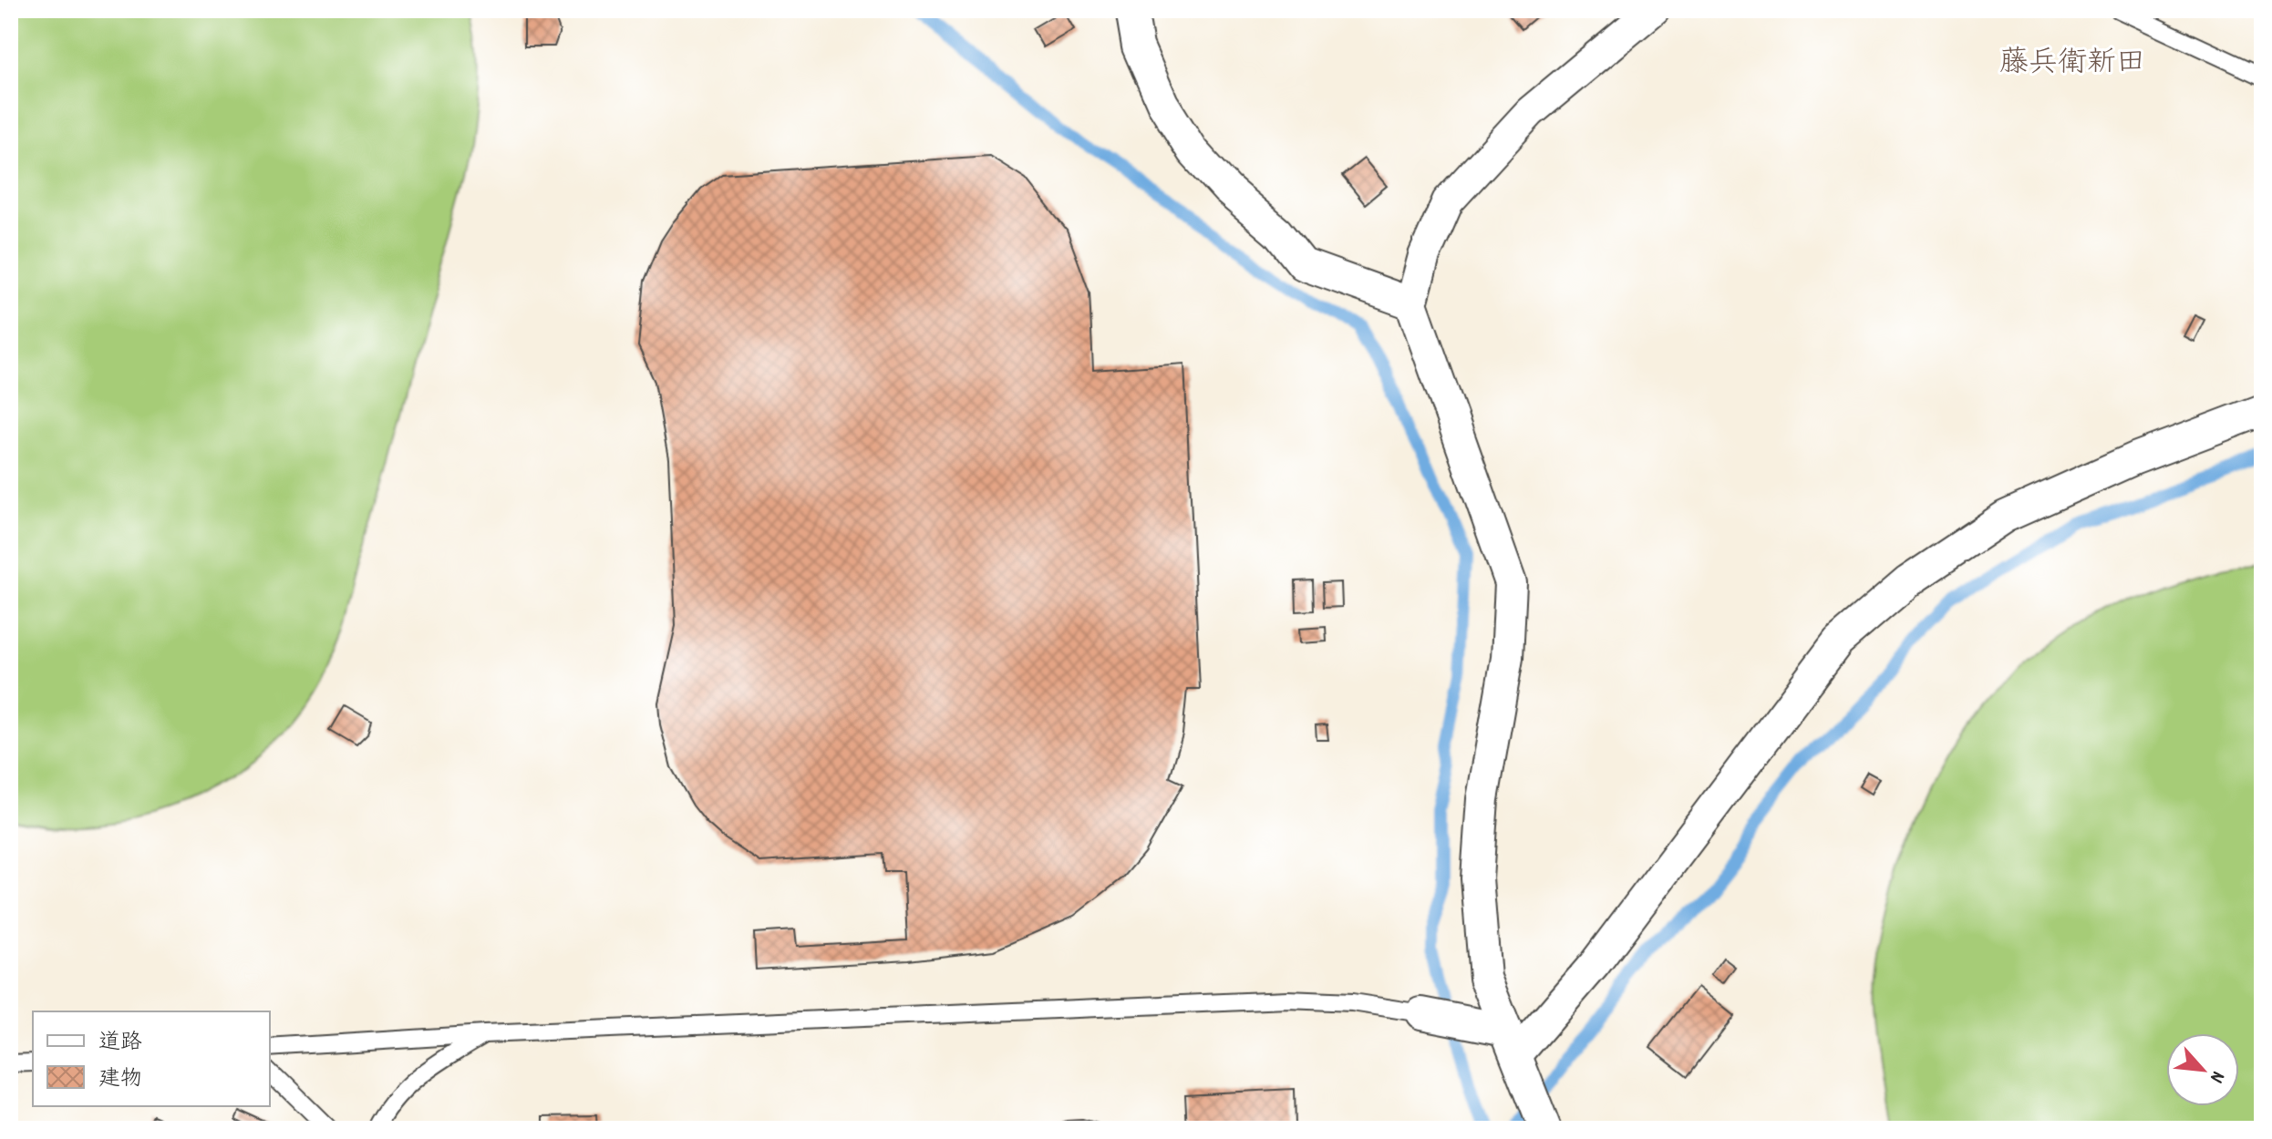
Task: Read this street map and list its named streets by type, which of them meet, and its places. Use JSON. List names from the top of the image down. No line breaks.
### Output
{"districts":["藤兵衛新田"],"legend":["道路","建物"],"north":"bottom right"}
